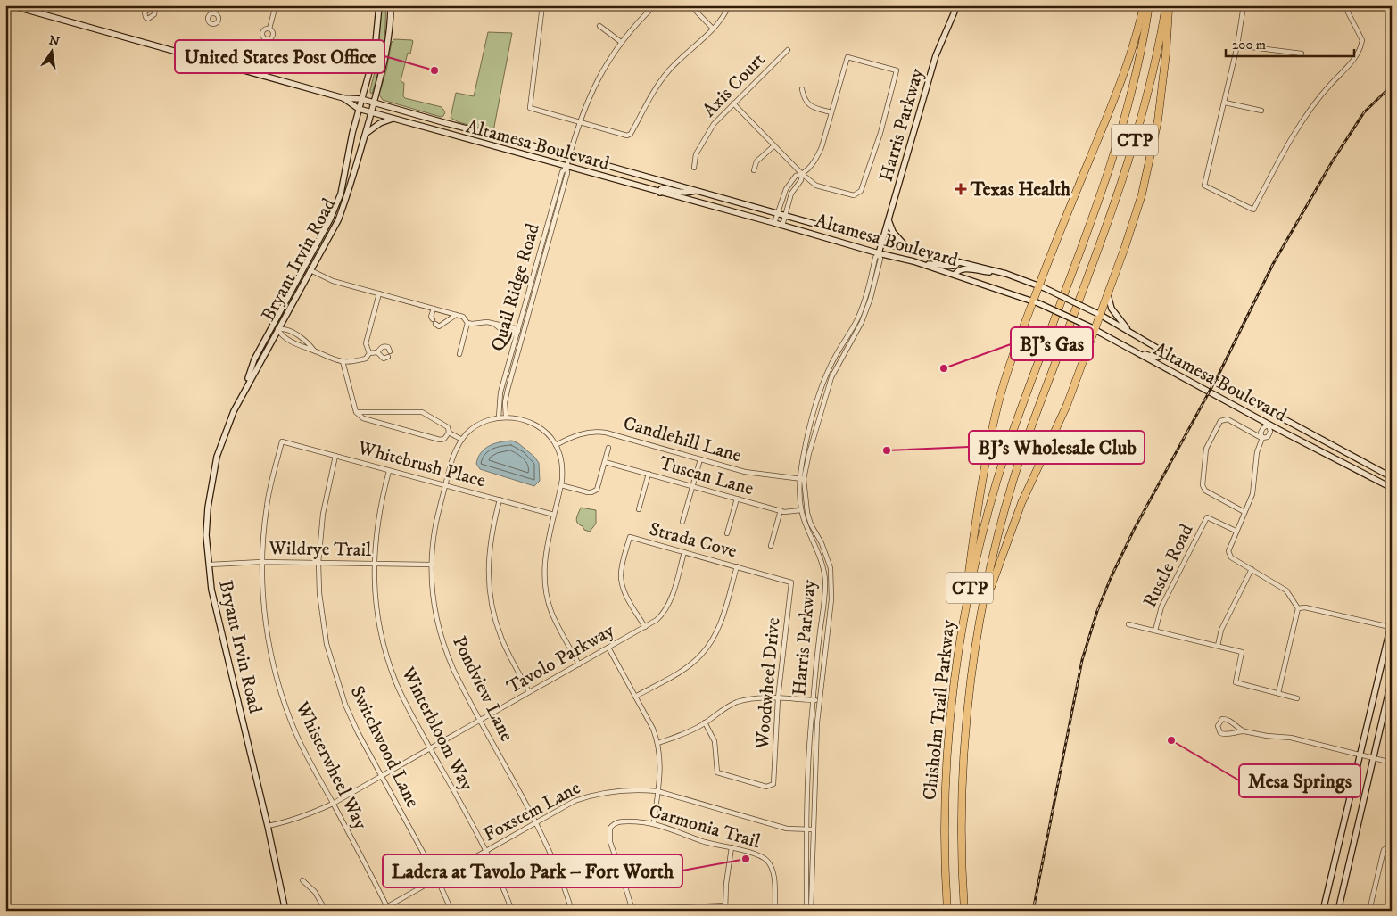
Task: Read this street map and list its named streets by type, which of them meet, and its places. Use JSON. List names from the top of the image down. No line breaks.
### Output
{"streets":{"highway":["CTP","Chisholm Trail Parkway"],"main road":["Harris Parkway","Altamesa Boulevard","Bryant Irvin Road"],"street":["Axis Court","Quail Ridge Road","Candlehill Lane","Whitebrush Place","Tuscan Lane","Strada Cove","Wildrye Trail","Rustle Road","Tavolo Parkway","Woodwheel Drive","Pondview Lane","Winterbloom Way","Switchwood Lane","Whisterwheel Way","Foxstem Lane","Carmonia Trail"]},"crossings":[["Harris Parkway","Altamesa Boulevard"],["Harris Parkway","Candlehill Lane"],["Harris Parkway","Tuscan Lane"],["Harris Parkway","Foxstem Lane"],["Altamesa Boulevard","Bryant Irvin Road"],["Altamesa Boulevard","Quail Ridge Road"],["Bryant Irvin Road","Wildrye Trail"],["Bryant Irvin Road","Tavolo Parkway"],["Quail Ridge Road","Pondview Lane"],["Candlehill Lane","Pondview Lane"],["Whitebrush Place","Pondview Lane"],["Whitebrush Place","Winterbloom Way"],["Whitebrush Place","Switchwood Lane"],["Whitebrush Place","Whisterwheel Way"],["Strada Cove","Tavolo Parkway"],["Strada Cove","Woodwheel Drive"],["Wildrye Trail","Pondview Lane"],["Wildrye Trail","Winterbloom Way"],["Wildrye Trail","Switchwood Lane"],["Wildrye Trail","Whisterwheel Way"],["Tavolo Parkway","Pondview Lane"],["Tavolo Parkway","Winterbloom Way"],["Tavolo Parkway","Switchwood Lane"],["Tavolo Parkway","Whisterwheel Way"],["Pondview Lane","Foxstem Lane"],["Winterbloom Way","Foxstem Lane"],["Switchwood Lane","Foxstem Lane"],["Whisterwheel Way","Foxstem Lane"]],"places":{"other":["United States Post Office","BJ's Gas","BJ's Wholesale Club","Mesa Springs","Ladera at Tavolo Park – Fort Worth"],"health":["Texas Health"]},"scale_bar":"200 m","north":"top"}
